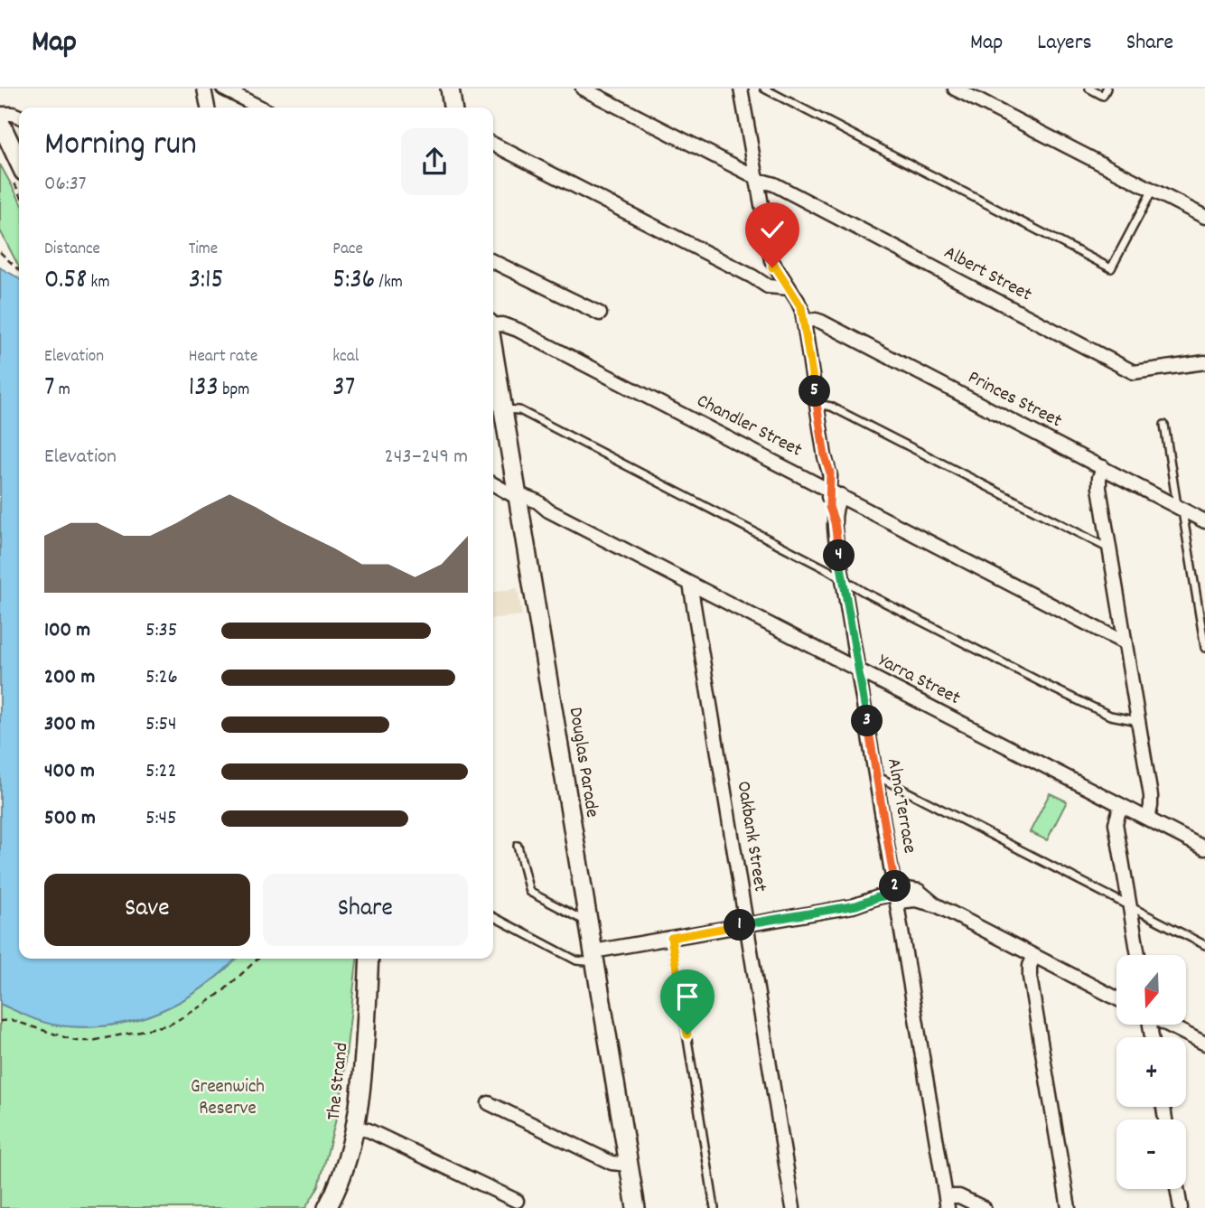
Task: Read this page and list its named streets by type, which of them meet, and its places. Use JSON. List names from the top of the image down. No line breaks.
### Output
{"streets":{"street":["Albert Street","Princes Street","Chandler Street","Yarra Street","Douglas Parade","Alma Terrace","Oakbank Street","The Strand"]},"crossings":[["Princes Street","Alma Terrace"],["Chandler Street","Alma Terrace"],["Yarra Street","Douglas Parade"],["Yarra Street","Alma Terrace"],["Yarra Street","Oakbank Street"]],"parks":["Greenwich Reserve"],"north":"bottom","page":{"header":"Map","nav":["Map","Layers","Share"],"heading":["Morning run","06:37"],"stats":[["Distance","0.58 km"],["Time","3:15"],["Pace","5:36 /km"],["Elevation","7 m"],["Heart rate","133 bpm"],["kcal","37"]],"pins":["5","4","3","2","1"],"chart":["Elevation","243–249 m"],"list":[{"name":"100 m","note":"5:35"},{"name":"200 m","note":"5:26"},{"name":"300 m","note":"5:54"},{"name":"400 m","note":"5:22"},{"name":"500 m","note":"5:45"}],"buttons":["Save","Share"],"map_buttons":["+","−"]}}
